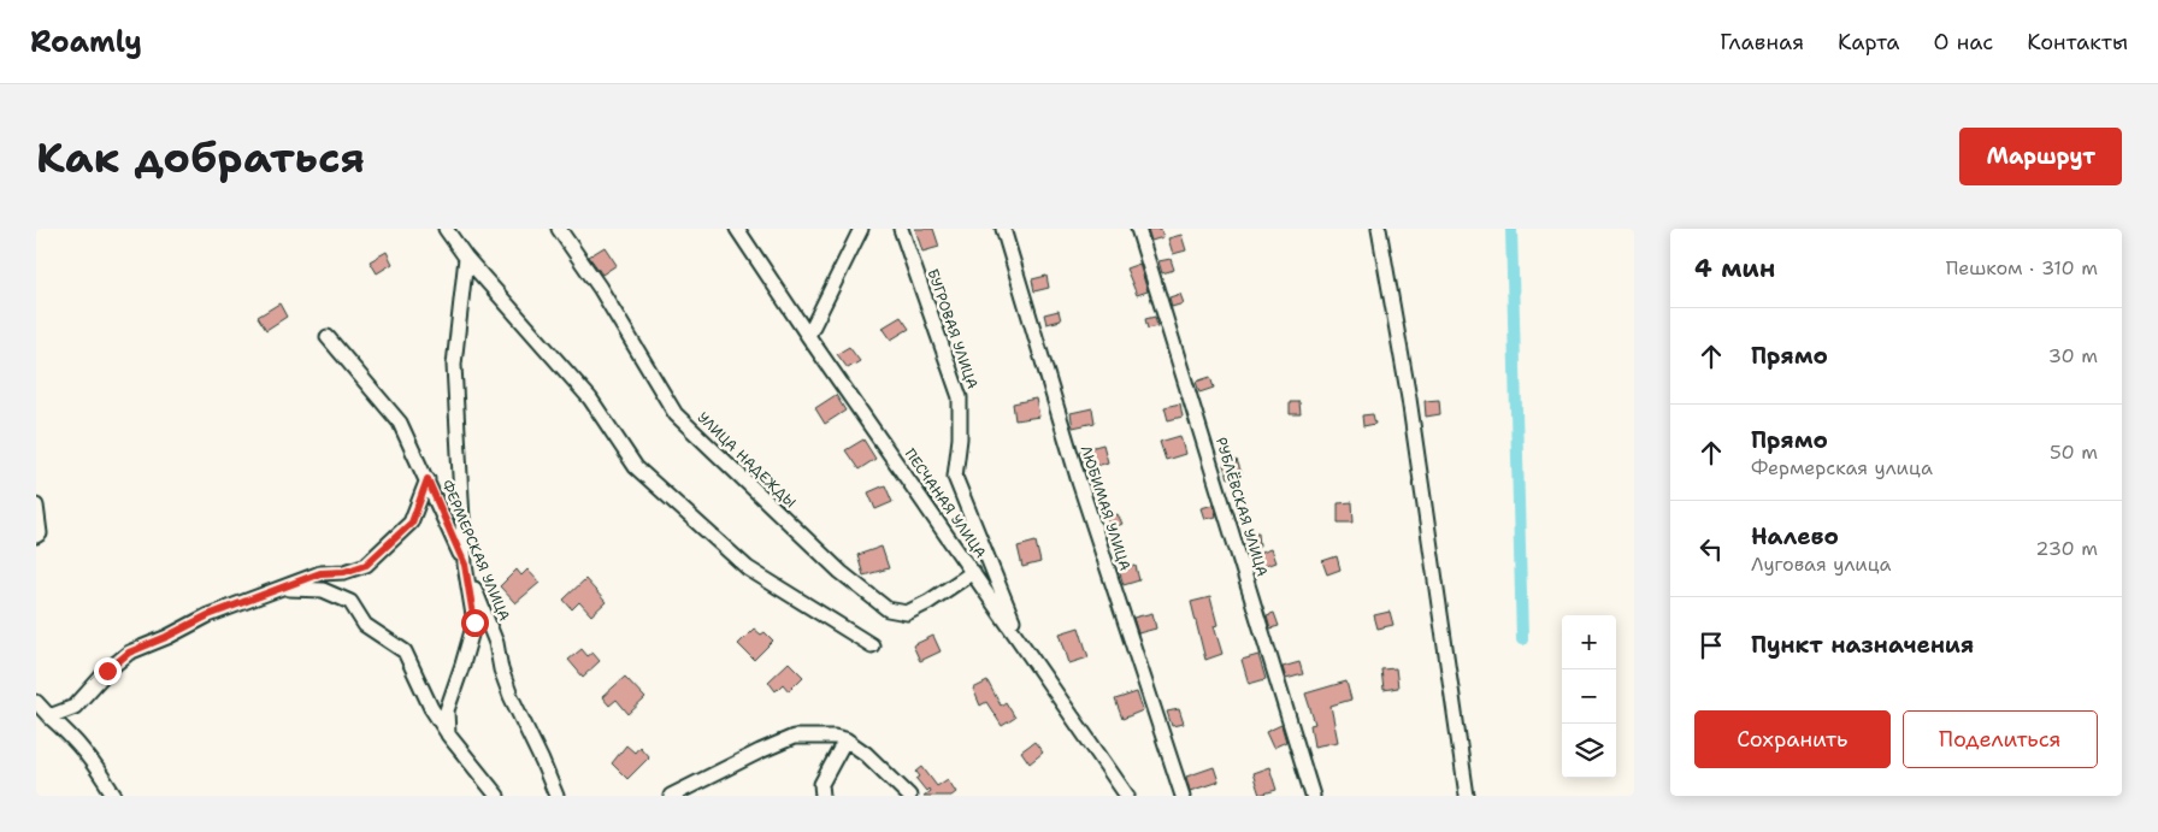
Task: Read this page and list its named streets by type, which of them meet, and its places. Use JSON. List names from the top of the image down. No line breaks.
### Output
{"streets":{"street":["БУГРОВАЯ УЛИЦА","УЛИЦА НАДЕЖДЫ","ПЕСЧАНАЯ УЛИЦА","РУБЛЁВСКАЯ УЛИЦА","ЛЮБИМАЯ УЛИЦА","ФЕРМЕРСКАЯ УЛИЦА"]},"crossings":[["БУГРОВАЯ УЛИЦА","ПЕСЧАНАЯ УЛИЦА"],["УЛИЦА НАДЕЖДЫ","ПЕСЧАНАЯ УЛИЦА"]],"page":{"header":"Roamly","nav":["Главная","Карта","О нас","Контакты"],"buttons":["Маршрут",["Сохранить","Поделиться"]],"title":"Как добраться","heading":["4 мин","Пешком · 310 m"],"list":[["Прямо","30 m"],["Прямо","Фермерская улица","50 m"],["Налево","Луговая улица","230 m"],"Пункт назначения"],"map_buttons":["+","−"]}}
